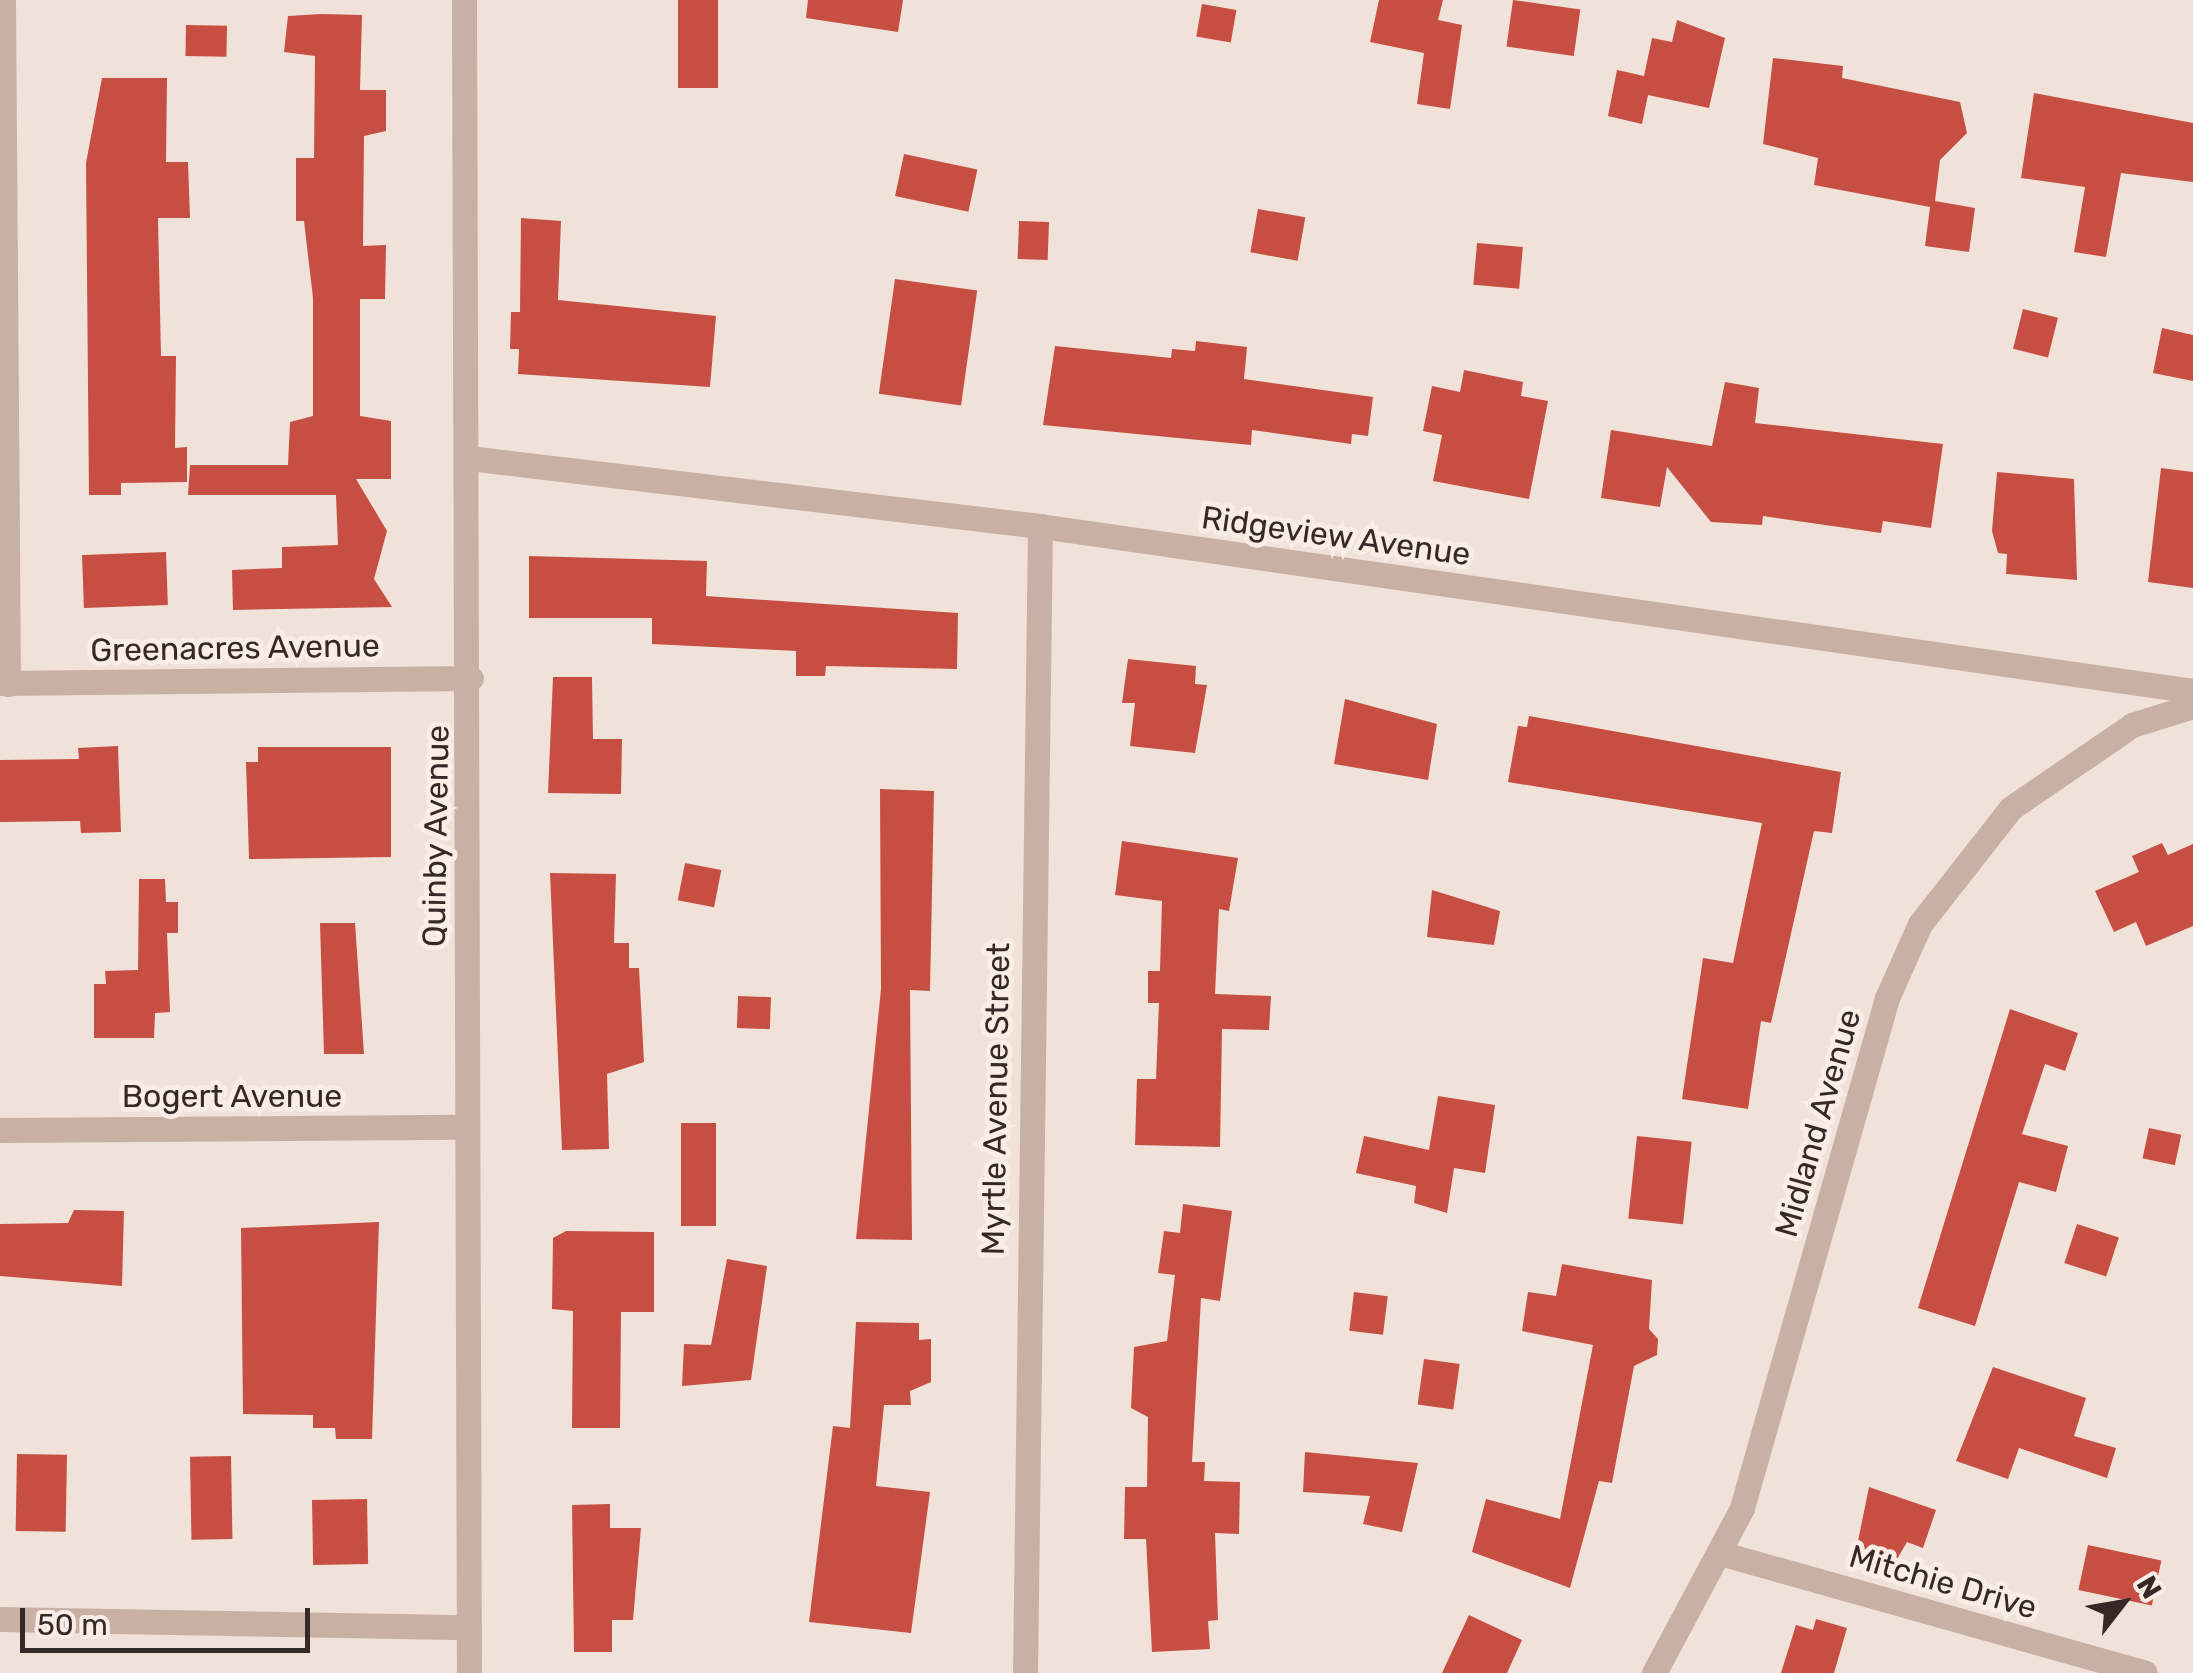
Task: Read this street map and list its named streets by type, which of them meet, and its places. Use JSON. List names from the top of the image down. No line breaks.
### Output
{"streets":{"street":["Ridgeview Avenue","Greenacres Avenue","Quinby Avenue","Bogert Avenue","Myrtle Avenue Street","Midland Avenue","Mitchie Drive"]},"crossings":[["Ridgeview Avenue","Quinby Avenue"],["Ridgeview Avenue","Myrtle Avenue Street"],["Greenacres Avenue","Quinby Avenue"],["Quinby Avenue","Bogert Avenue"],["Midland Avenue","Mitchie Drive"]],"scale_bar":"50 m","north":"top right"}
